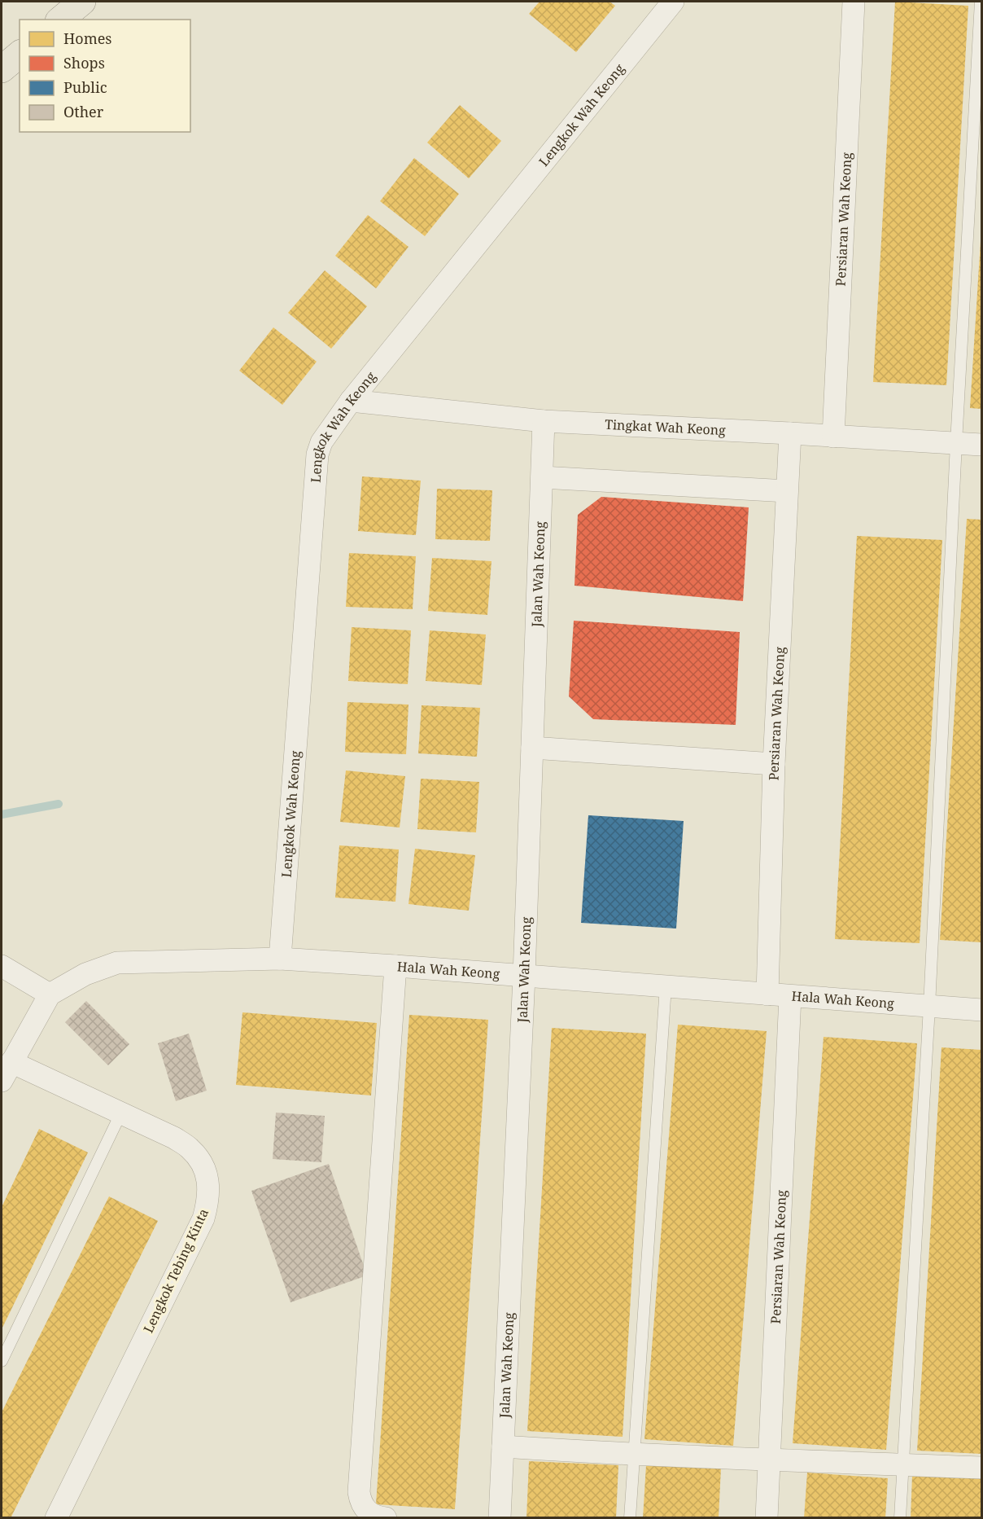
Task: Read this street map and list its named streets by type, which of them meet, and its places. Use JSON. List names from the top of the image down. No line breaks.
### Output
{"streets":{"street":["Lengkok Wah Keong","Persiaran Wah Keong","Tingkat Wah Keong","Jalan Wah Keong","Hala Wah Keong","Lengkok Tebing Kinta"]},"crossings":[["Lengkok Wah Keong","Tingkat Wah Keong"],["Lengkok Wah Keong","Hala Wah Keong"],["Persiaran Wah Keong","Tingkat Wah Keong"],["Persiaran Wah Keong","Hala Wah Keong"],["Tingkat Wah Keong","Jalan Wah Keong"],["Jalan Wah Keong","Hala Wah Keong"]],"legend":["Homes","Shops","Public","Other"]}
